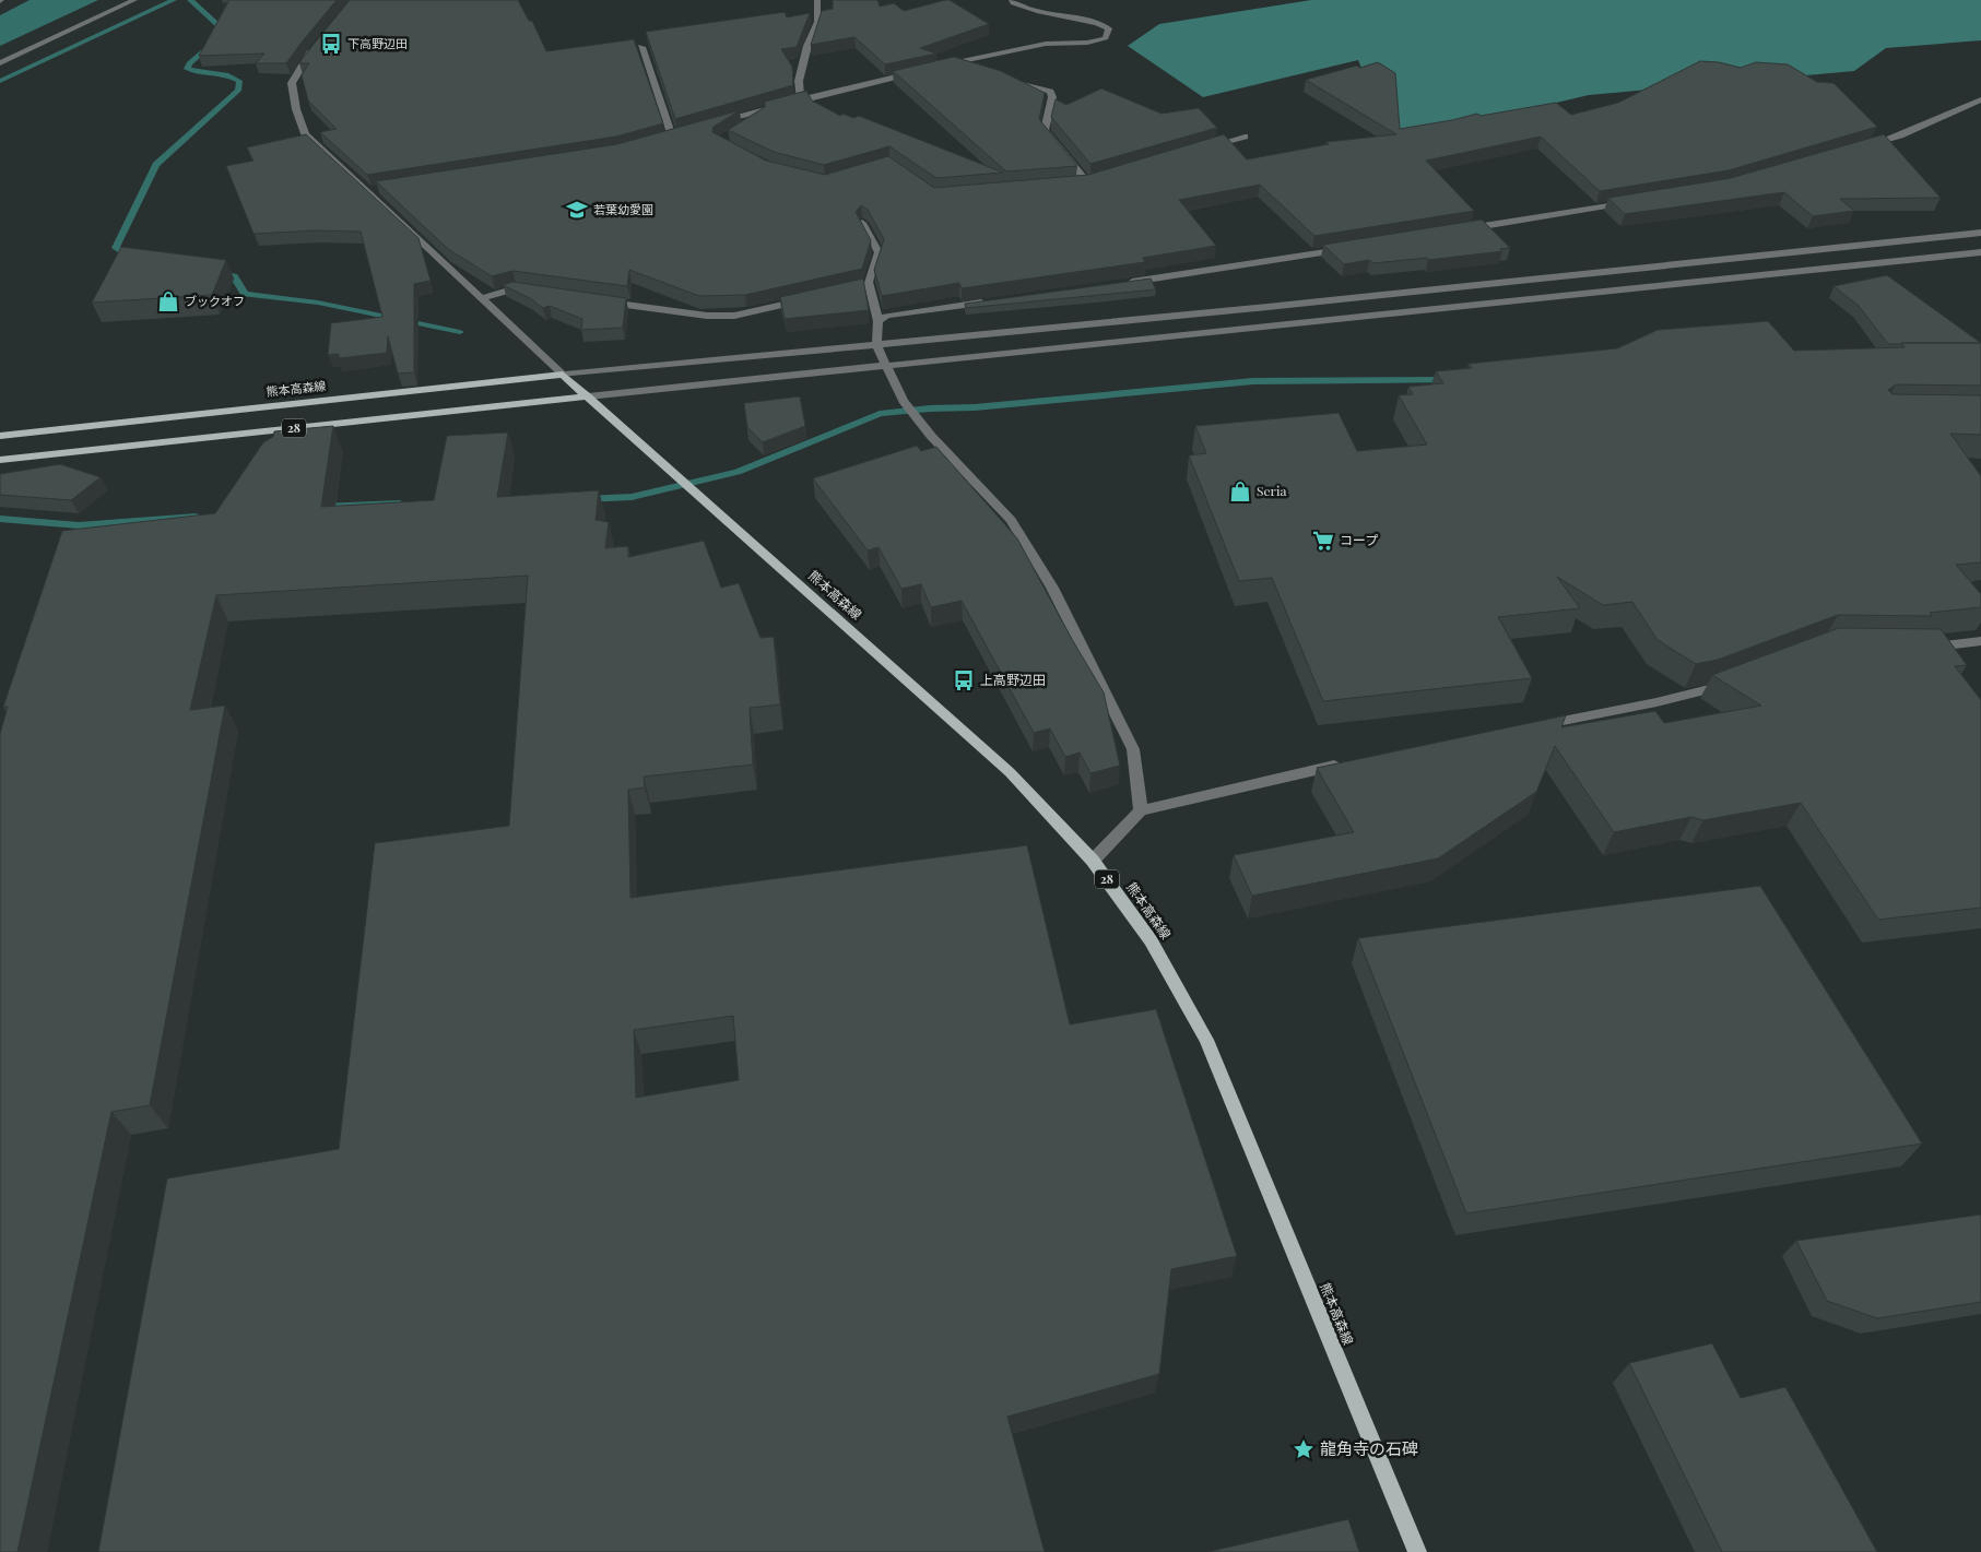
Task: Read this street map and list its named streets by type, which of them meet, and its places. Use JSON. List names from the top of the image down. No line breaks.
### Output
{"streets":{"main road":["熊本高森線","28"]},"crossings":[["熊本高森線","28"]],"places":{"bus stop":["下高野辺田","上高野辺田"],"school or university":["若葉幼愛園"],"shop":["ブックオフ","Seria"],"supermarket":["コープ"],"place":["龍角寺の石碑"]}}
